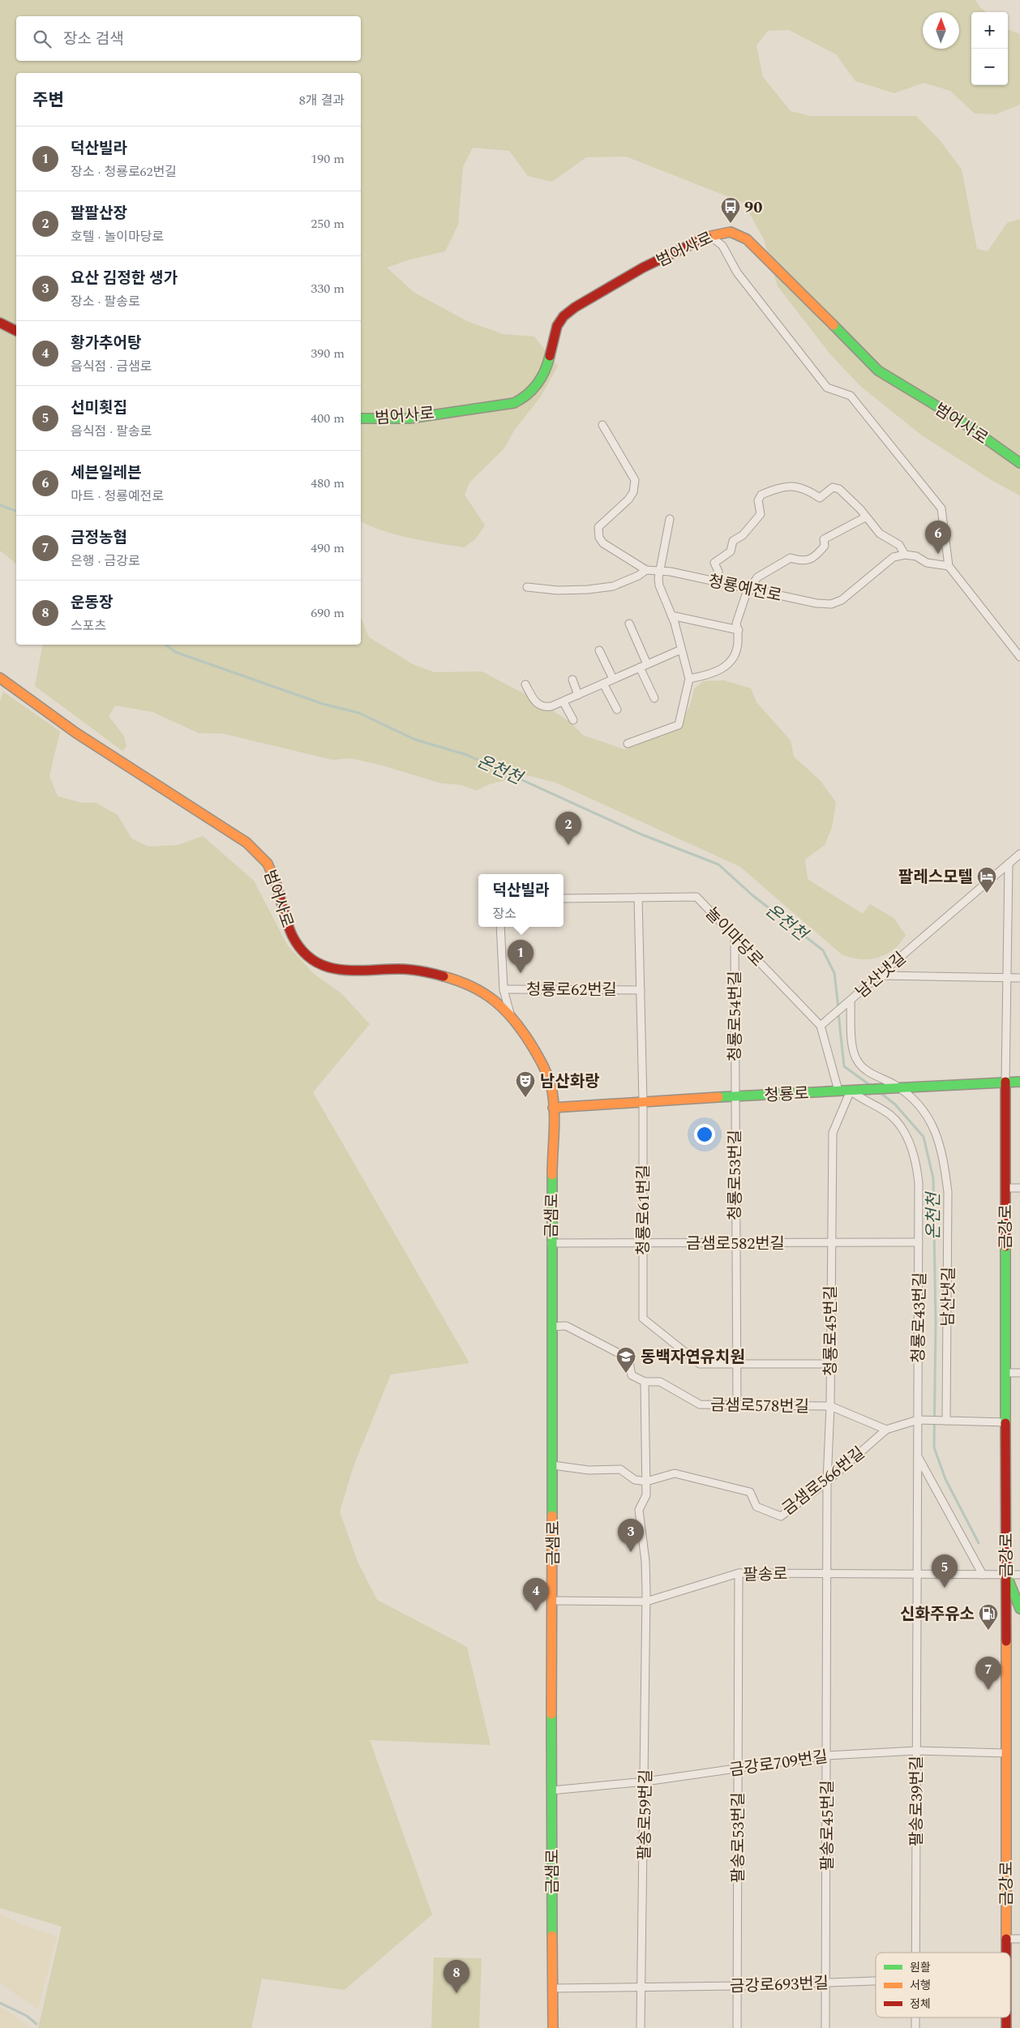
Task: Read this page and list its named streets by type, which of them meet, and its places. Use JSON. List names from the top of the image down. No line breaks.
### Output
{"streets":{"street":["범어사로","청룡예전로","놀이마당로","남산냇길","청룡로62번길","청룡로54번길","청룡로","청룡로53번길","청룡로61번길","금샘로","금강로","금샘로582번길","청룡로43번길","청룡로45번길","금샘로578번길","금샘로566번길","팔송로","금강로709번길","팔송로39번길","팔송로59번길","팔송로45번길","팔송로53번길","금강로693번길"]},"crossings":[["범어사로","청룡로"],["범어사로","금샘로"],["놀이마당로","청룡로62번길"],["놀이마당로","청룡로54번길"],["놀이마당로","청룡로"],["남산냇길","청룡로"],["청룡로62번길","청룡로"],["청룡로62번길","청룡로61번길"],["청룡로54번길","청룡로"],["청룡로54번길","청룡로53번길"],["청룡로","청룡로53번길"],["청룡로","청룡로61번길"],["청룡로","금샘로"],["청룡로","금강로"],["청룡로","청룡로43번길"],["청룡로","청룡로45번길"],["청룡로53번길","청룡로61번길"],["청룡로53번길","금샘로582번길"],["청룡로53번길","금샘로578번길"],["청룡로61번길","금샘로582번길"],["금샘로","금샘로582번길"],["금샘로","팔송로"],["금샘로","금강로709번길"],["금샘로","금강로693번길"],["금강로","팔송로"],["금강로","금강로709번길"],["금샘로582번길","청룡로43번길"],["금샘로582번길","청룡로45번길"],["청룡로43번길","청룡로45번길"],["청룡로43번길","팔송로"],["청룡로43번길","팔송로39번길"],["청룡로45번길","금샘로578번길"],["청룡로45번길","금샘로566번길"],["청룡로45번길","팔송로"],["청룡로45번길","팔송로45번길"],["금샘로578번길","금샘로566번길"],["금샘로578번길","팔송로59번길"],["금샘로566번길","팔송로59번길"],["팔송로","팔송로39번길"],["팔송로","팔송로59번길"],["팔송로","팔송로45번길"],["팔송로","팔송로53번길"],["금강로709번길","팔송로39번길"],["금강로709번길","팔송로59번길"],["금강로709번길","팔송로45번길"],["금강로709번길","팔송로53번길"],["팔송로59번길","금강로693번길"],["팔송로45번길","금강로693번길"],["팔송로53번길","금강로693번길"]],"water":["온천천"],"places":{"bus stop":["90"],"hotel":["팔레스모텔"],"theatre":["남산화랑"],"school or university":["동백자연유치원"],"fuel station":["신화주유소"]},"legend":["원활","서행","정체"],"north":"top","page":{"map_buttons":["+","−"],"search":"장소 검색","heading":["주변","8개 결과"],"list":[{"mark":"1","name":"덕산빌라","note":"장소 · 청룡로62번길","value":"190 m"},{"mark":"2","name":"팔팔산장","note":"호텔 · 놀이마당로","value":"250 m"},{"mark":"3","name":"요산 김정한 생가","note":"장소 · 팔송로","value":"330 m"},{"mark":"4","name":"황가추어탕","note":"음식점 · 금샘로","value":"390 m"},{"mark":"5","name":"선미횟집","note":"음식점 · 팔송로","value":"400 m"},{"mark":"6","name":"세븐일레븐","note":"마트 · 청룡예전로","value":"480 m"},{"mark":"7","name":"금정농협","note":"은행 · 금강로","value":"490 m"},{"mark":"8","name":"운동장","note":"스포츠","value":"690 m"}],"pins":["6","2","1","3","5","4","7","8"],"popup":["덕산빌라","장소"]}}
